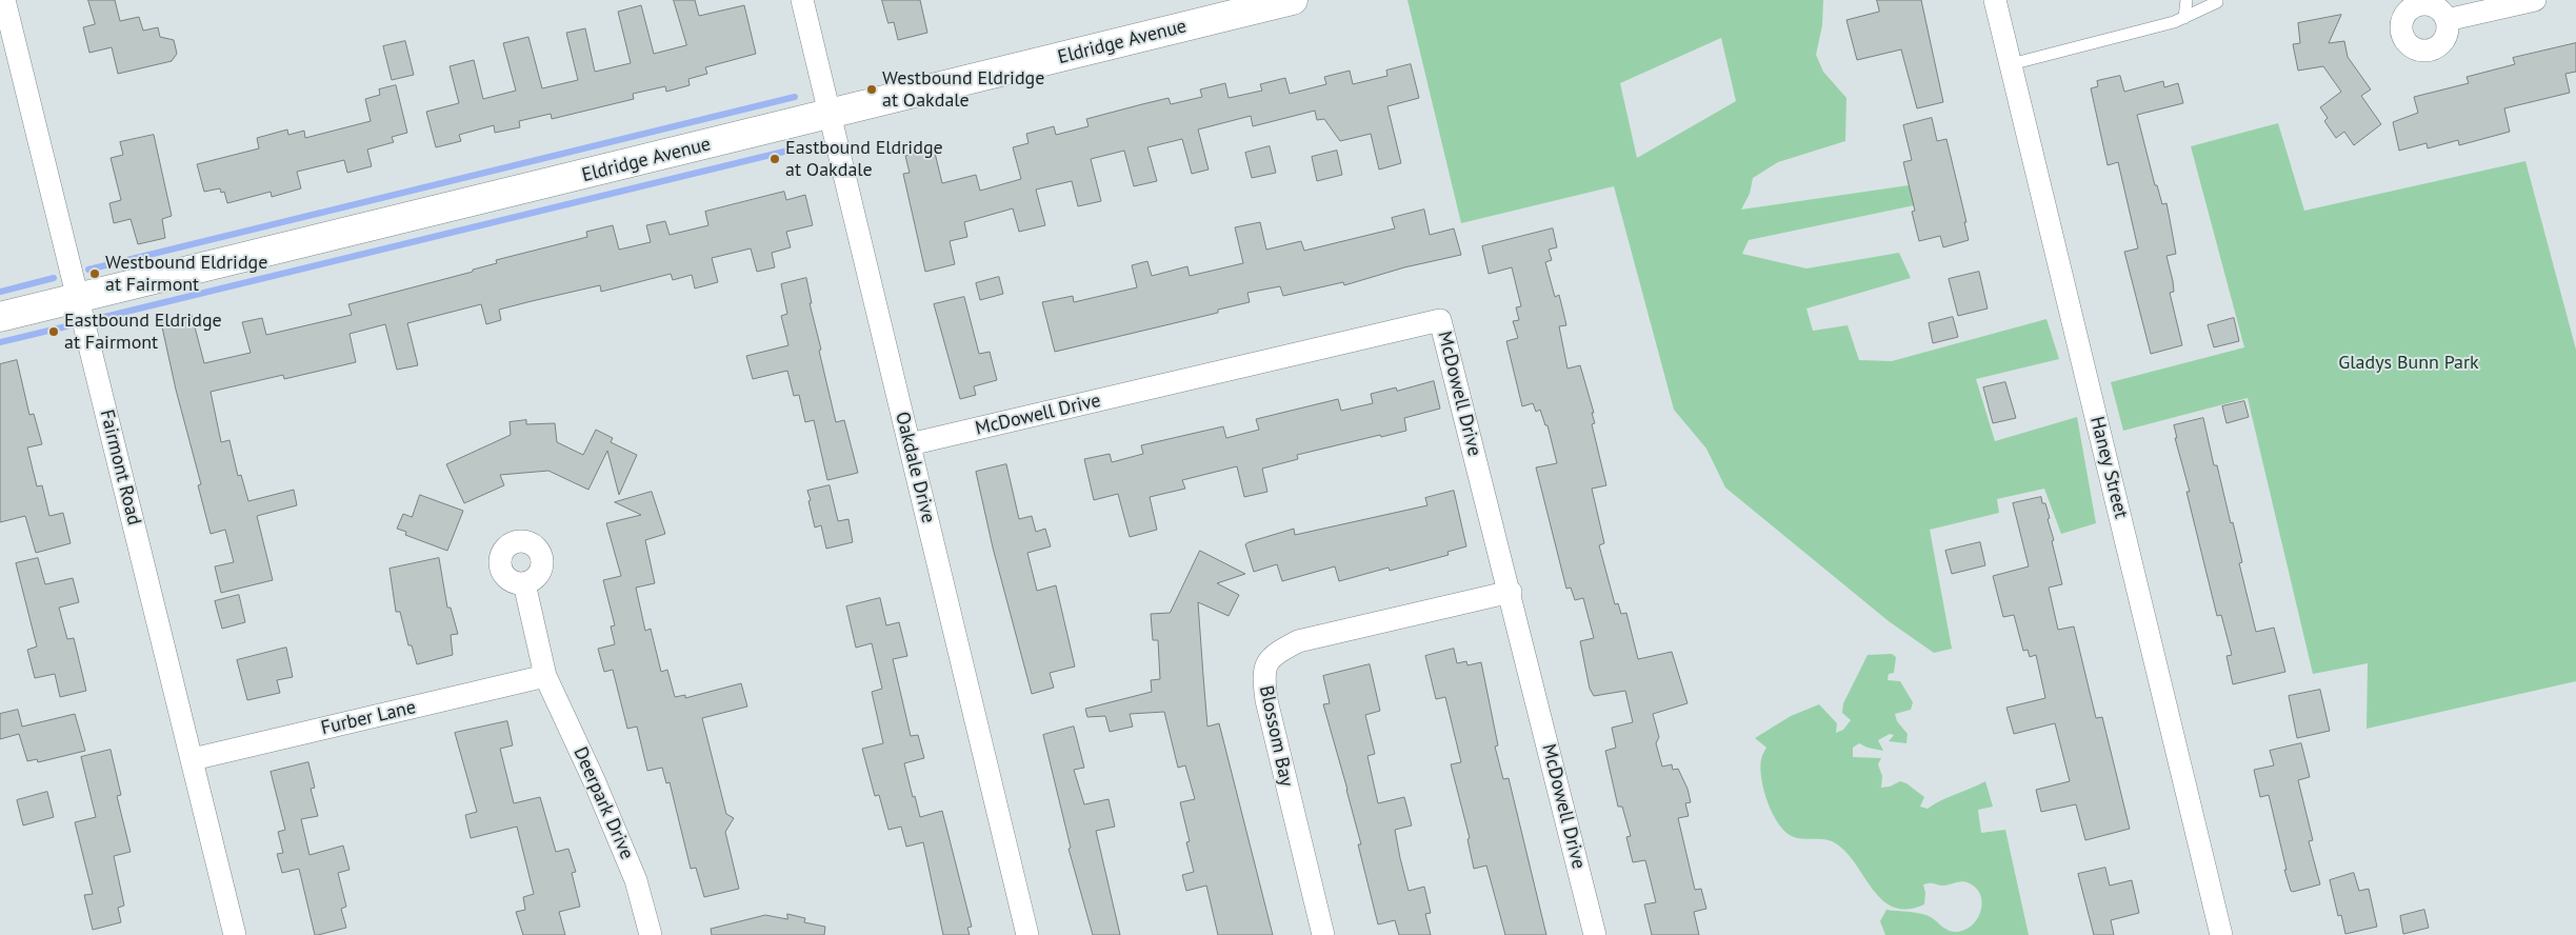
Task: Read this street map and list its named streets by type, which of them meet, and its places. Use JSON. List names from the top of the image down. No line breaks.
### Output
{"streets":{"street":["Eldridge Avenue","McDowell Drive","Fairmont Road","Oakdale Drive","Haney Street","Furber Lane","Blossom Bay","Deerpark Drive"]},"crossings":[["Eldridge Avenue","Fairmont Road"],["Eldridge Avenue","Oakdale Drive"],["McDowell Drive","Oakdale Drive"],["McDowell Drive","Blossom Bay"],["Fairmont Road","Furber Lane"],["Furber Lane","Deerpark Drive"]],"parks":["Gladys Bunn Park"],"places":["Westbound Eldridge at Oakdale","Eastbound Eldridge at Oakdale","Westbound Eldridge at Fairmont","Eastbound Eldridge at Fairmont"]}
